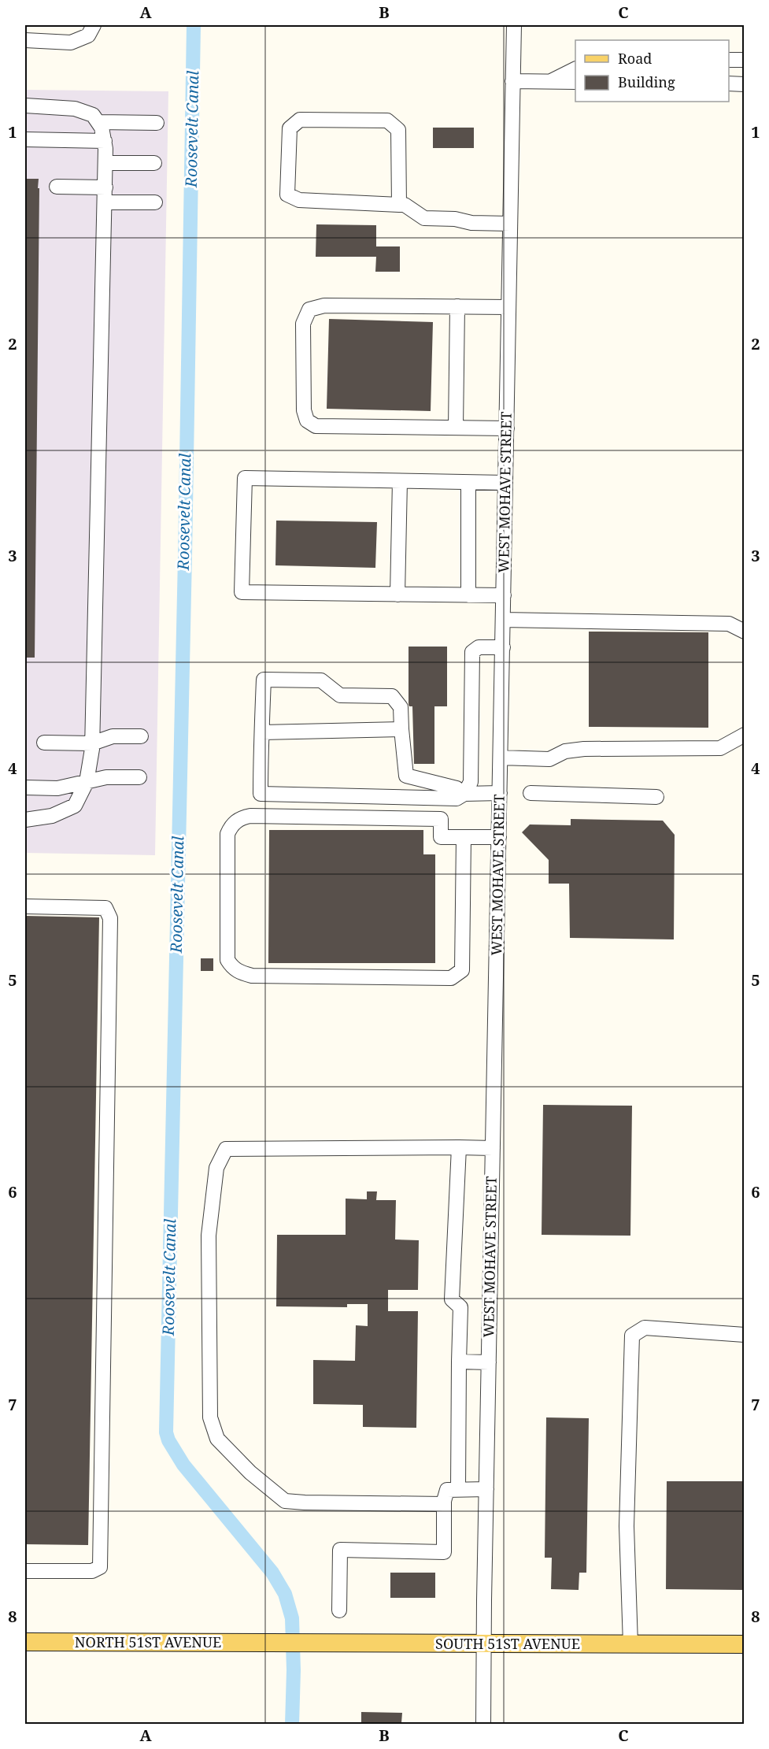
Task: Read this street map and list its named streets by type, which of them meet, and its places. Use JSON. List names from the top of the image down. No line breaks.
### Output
{"streets":{"main road":["NORTH 51ST AVENUE","SOUTH 51ST AVENUE"],"street":["WEST MOHAVE STREET"]},"crossings":[["WEST MOHAVE STREET","SOUTH 51ST AVENUE"],["NORTH 51ST AVENUE","SOUTH 51ST AVENUE"]],"water":["Roosevelt Canal"],"legend":["Road","Building"],"grid":{"columns":["A","B","C"],"rows":["1","2","3","4","5","6","7","8"]}}
